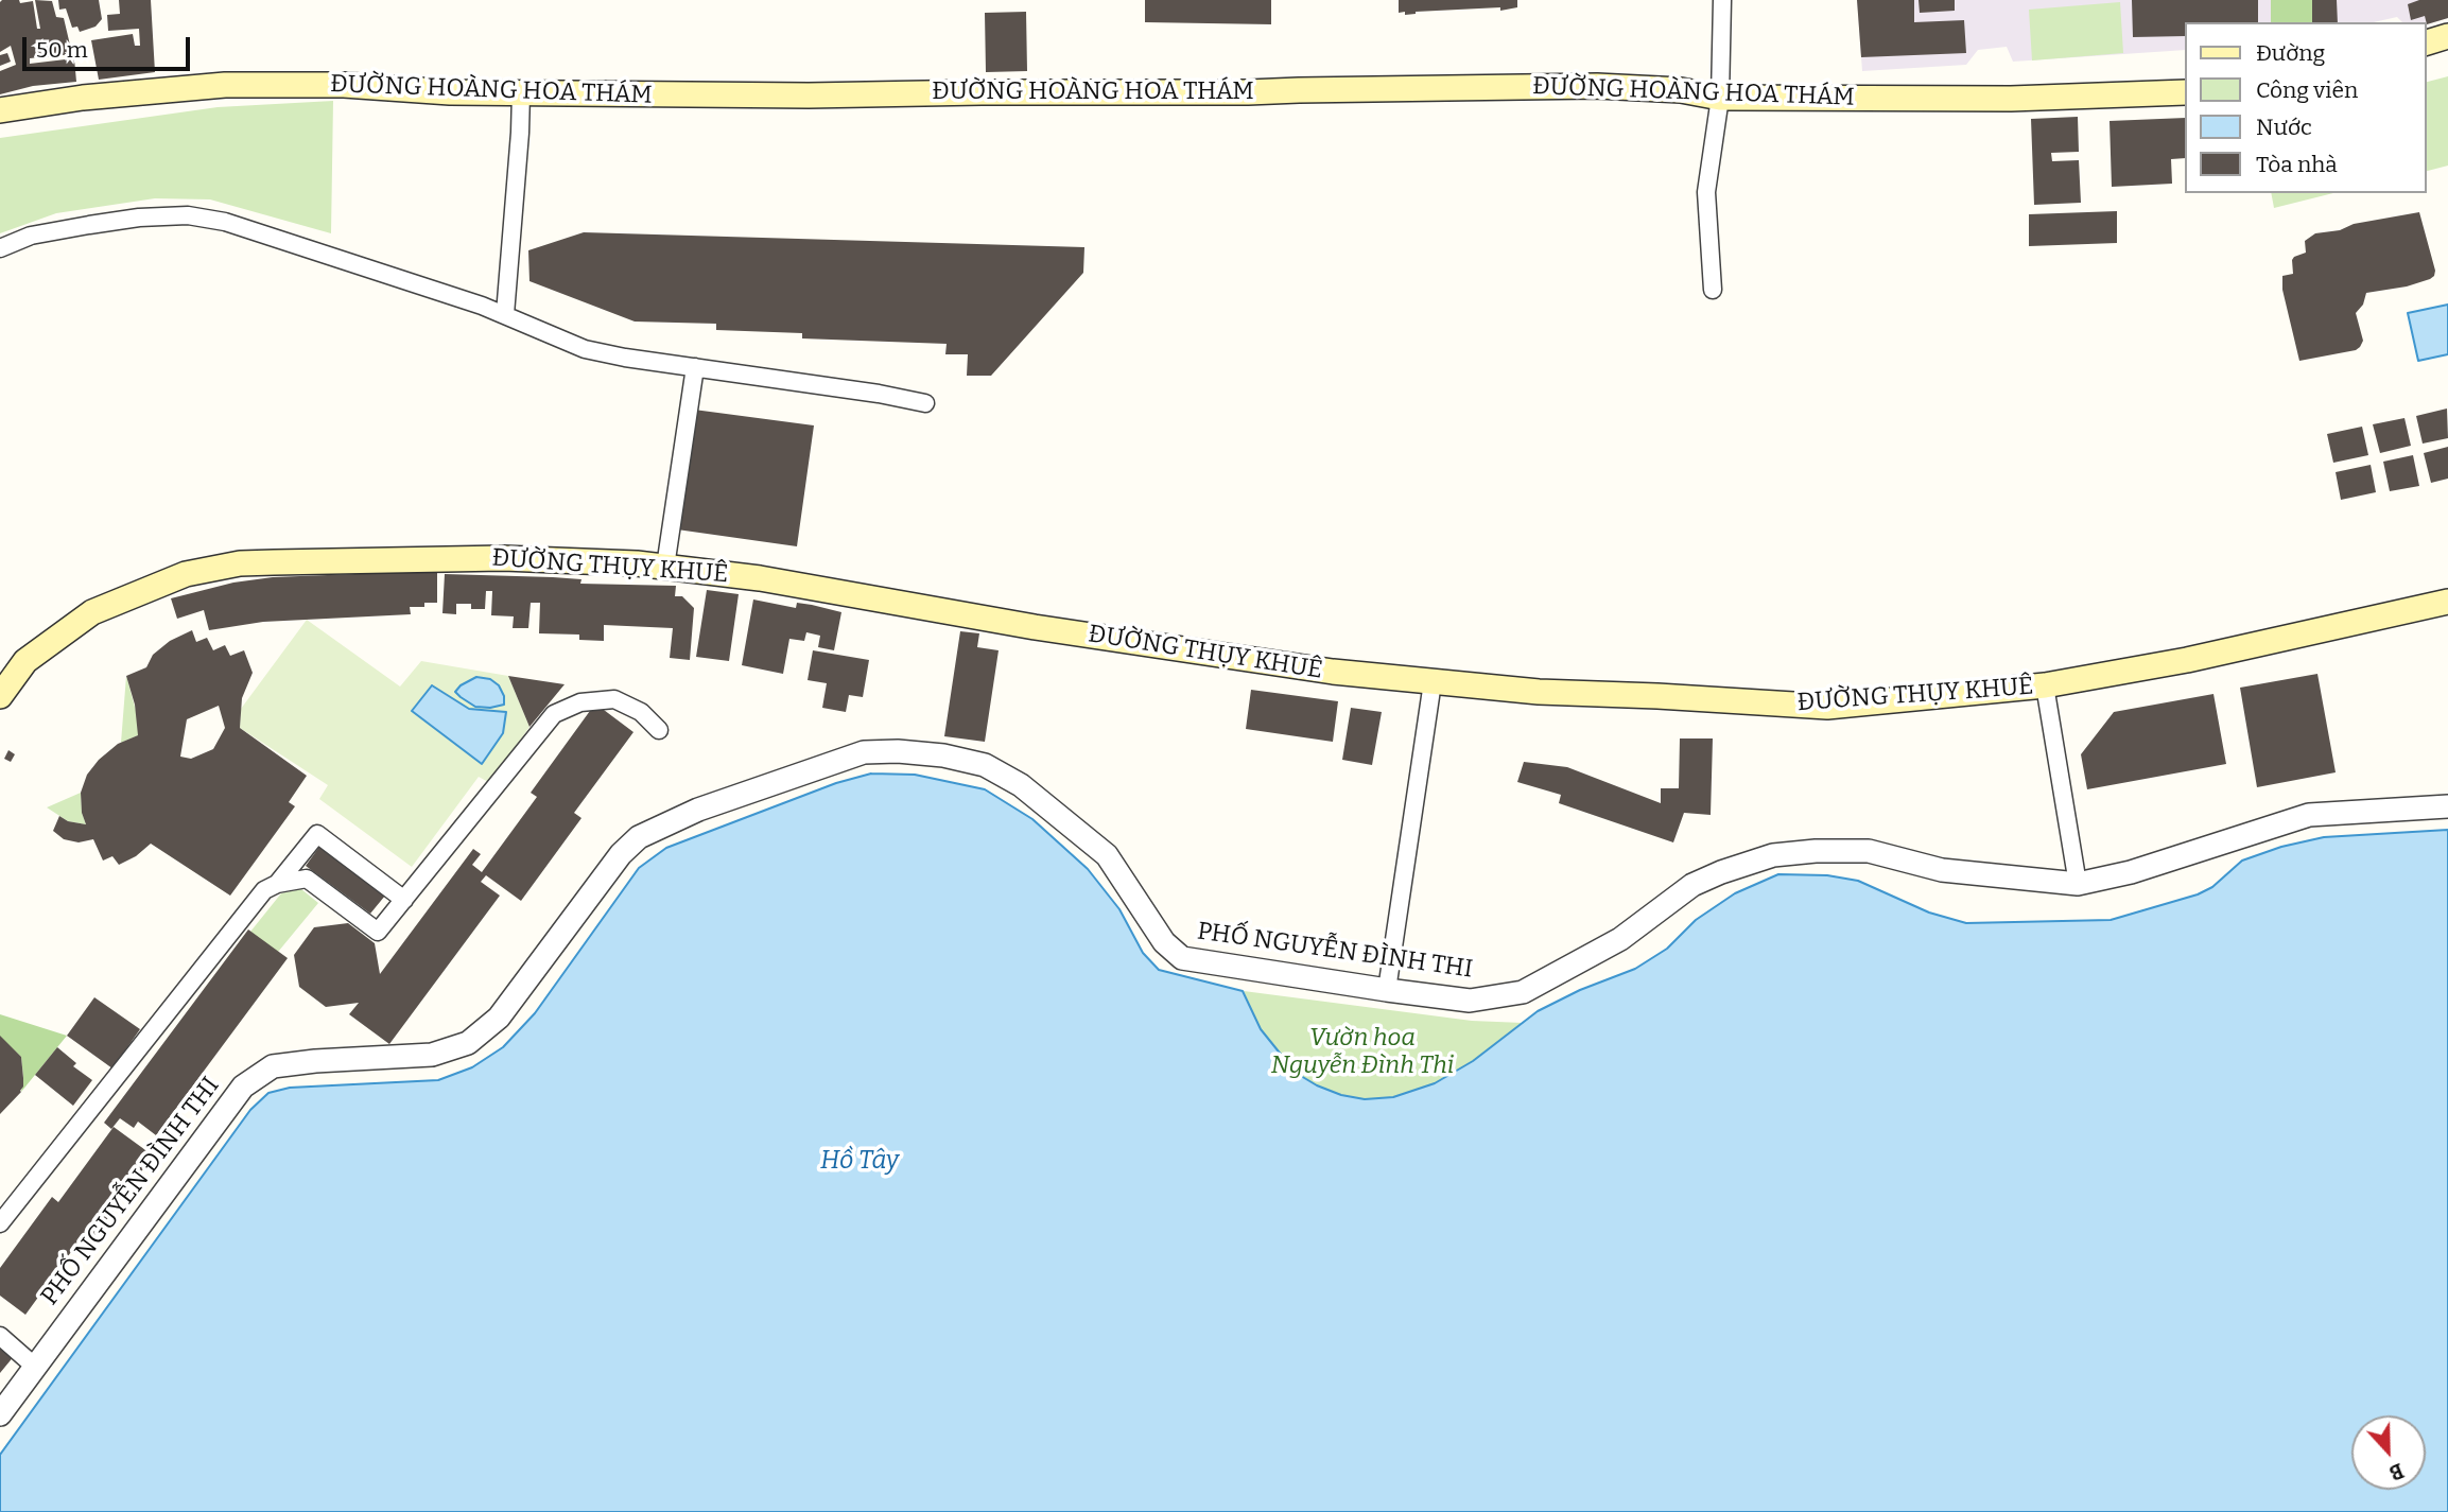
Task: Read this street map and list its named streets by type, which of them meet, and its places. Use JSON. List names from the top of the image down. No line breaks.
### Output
{"streets":{"main road":["ĐƯỜNG HOÀNG HOA THÁM","ĐƯỜNG THỤY KHUÊ"],"street":["PHỐ NGUYỄN ĐÌNH THI"]},"water":["Hồ Tây"],"parks":["Vườn hoa Nguyễn Đình Thi"],"legend":["Đường","Công viên","Nước","Tòa nhà"],"scale_bar":"50 m","north":"bottom"}
